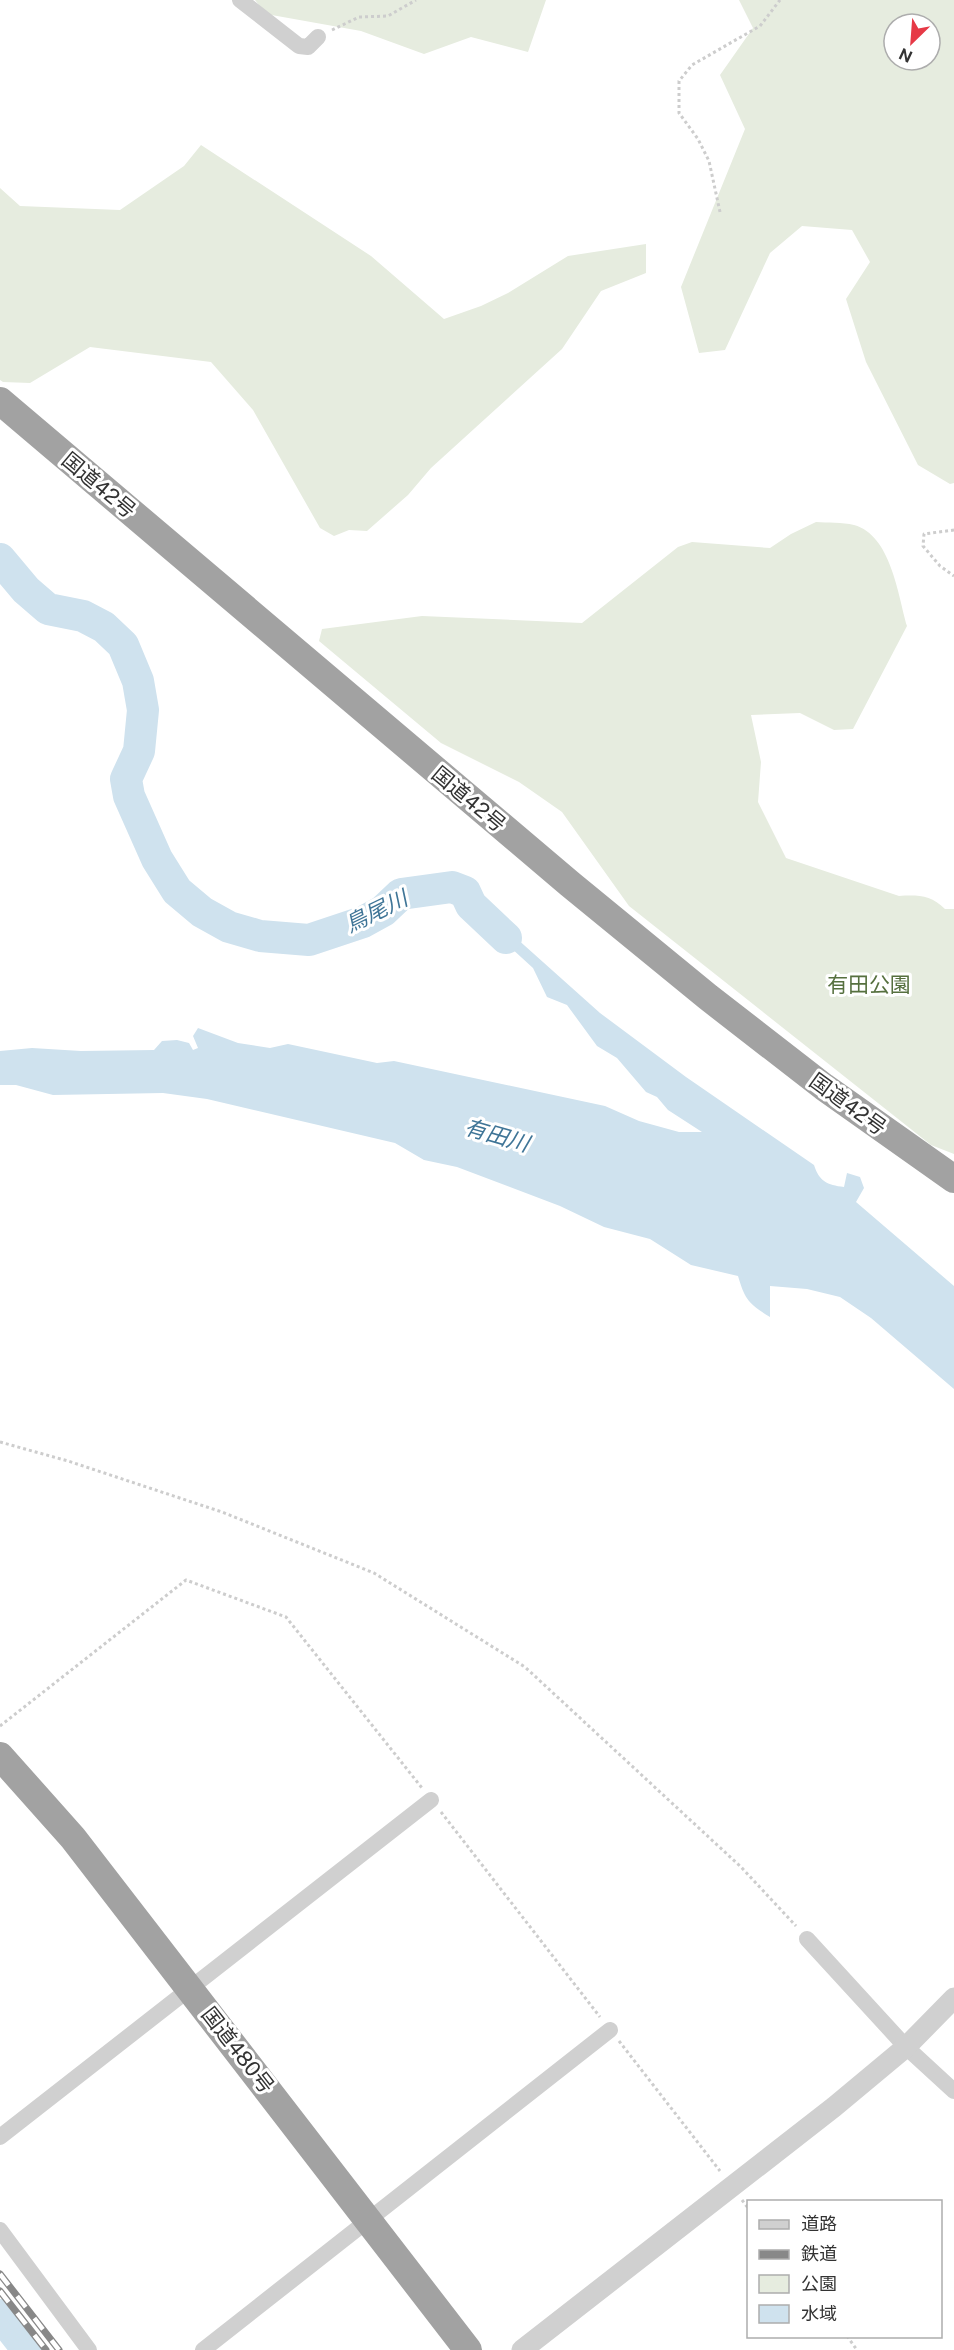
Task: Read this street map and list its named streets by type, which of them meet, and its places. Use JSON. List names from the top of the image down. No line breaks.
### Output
{"streets":{"highway":["国道42号","国道480号"]},"water":["鳥尾川","有田川"],"parks":["有田公園"],"legend":["道路","鉄道","公園","水域"],"north":"bottom left"}
